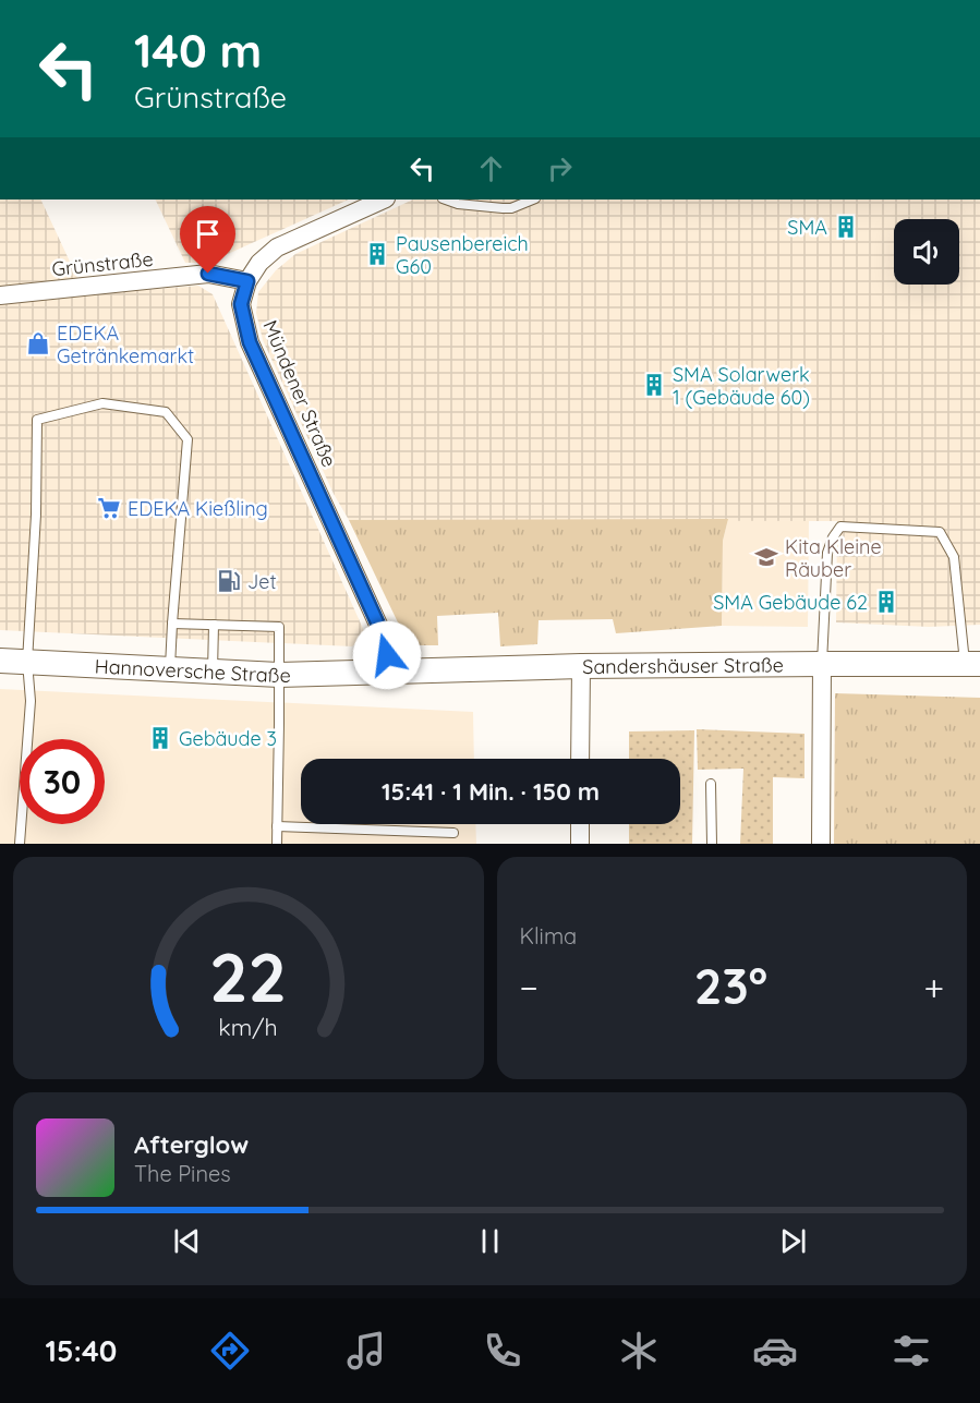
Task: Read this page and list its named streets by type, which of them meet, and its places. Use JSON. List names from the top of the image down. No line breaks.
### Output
{"streets":{"main road":["Sandershäuser Straße","Hannoversche Straße"],"street":["Grünstraße","Mündener Straße"]},"crossings":[["Grünstraße","Mündener Straße"],["Mündener Straße","Sandershäuser Straße"],["Mündener Straße","Hannoversche Straße"],["Sandershäuser Straße","Hannoversche Straße"]],"places":{"building":["SMA","Pausenbereich G60","SMA Solarwerk 1 (Gebäude 60)","SMA Gebäude 62","Gebäude 3"],"shop":["EDEKA Getränkemarkt"],"supermarket":["EDEKA Kießling"],"school or university":["Kita Kleine Räuber"],"fuel station":["Jet"]},"page":{"turn":["140 m","Grünstraße"],"limit":"30","trip":"15:41 · 1 Min. · 150 m","tile":"Klima","heat":["−","23°","+"],"song":["Afterglow","The Pines"],"tabs":"15:40","gauge":["22","km/h"]}}
